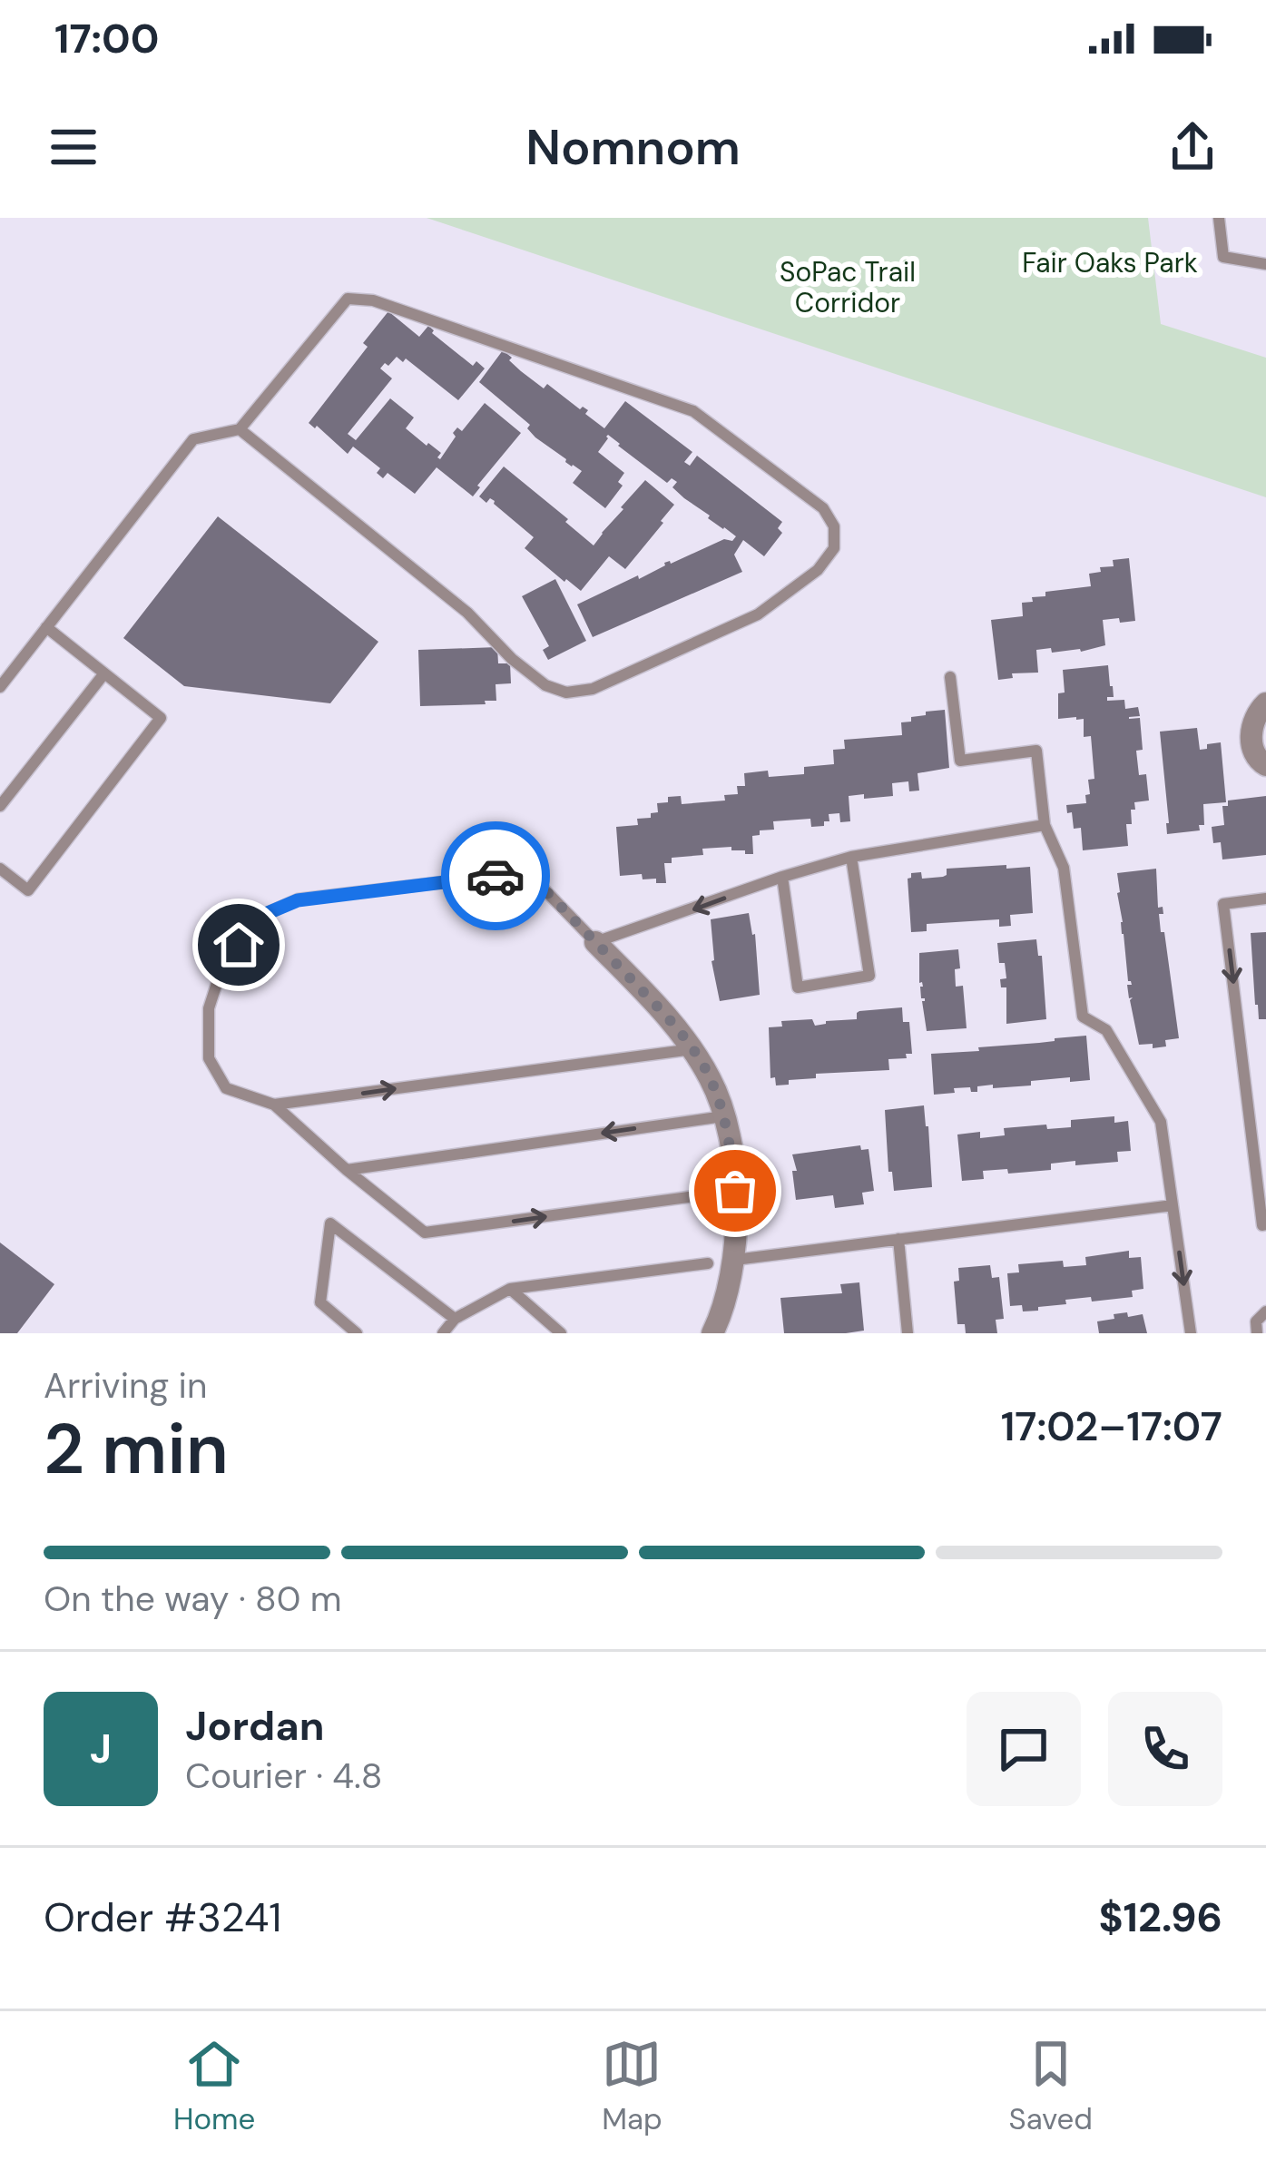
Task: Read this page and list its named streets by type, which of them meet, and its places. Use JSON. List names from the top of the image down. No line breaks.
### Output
{"parks":["Fair Oaks Park","SoPac Trail Corridor"],"page":{"status":"17:00","header":"Nomnom","heading":["2 min","Arriving in","17:02–17:07"],"panel":["Jordan","Courier · 4.8","Order #3241","$12.96"],"bar":"On the way · 80 m","round":"J","tabs":["Home","Map","Saved"]}}
